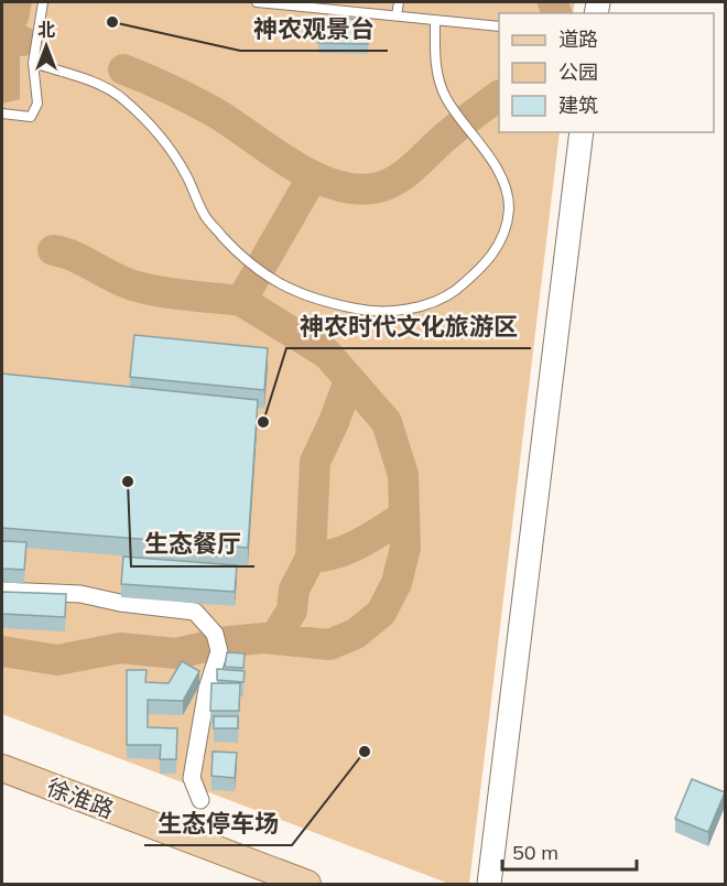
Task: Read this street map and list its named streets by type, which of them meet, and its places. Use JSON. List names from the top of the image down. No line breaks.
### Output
{"streets":{"main road":["徐淮路"]},"places":["神农观景台","神农时代文化旅游区","生态餐厅","生态停车场"],"legend":["道路","公园","建筑"],"scale_bar":"50 m","north":"top"}
